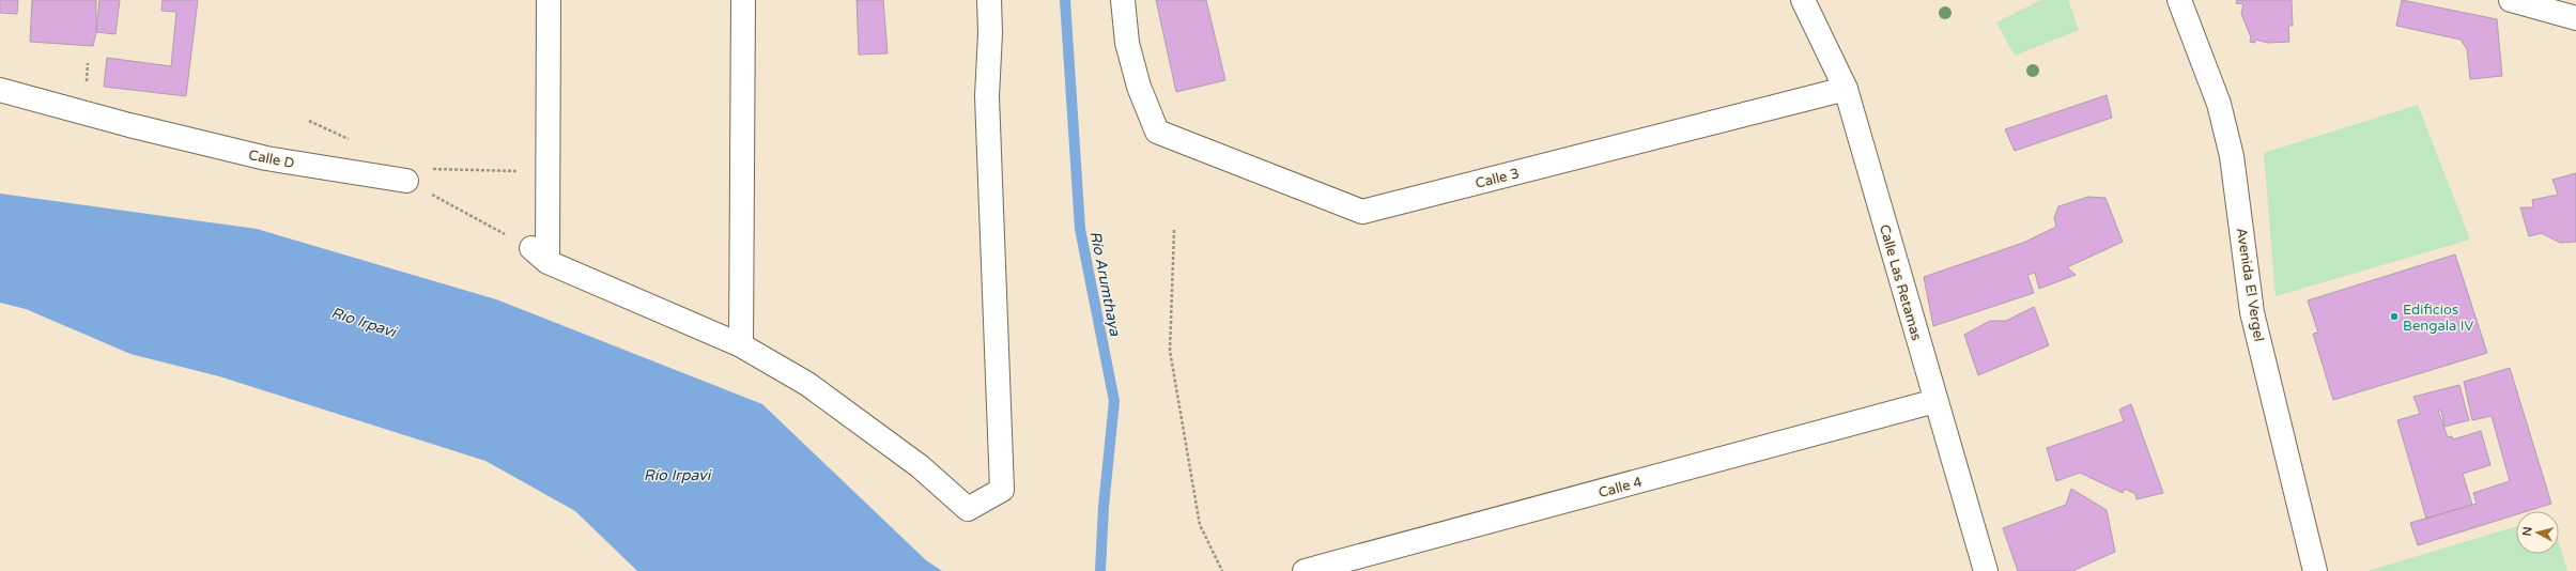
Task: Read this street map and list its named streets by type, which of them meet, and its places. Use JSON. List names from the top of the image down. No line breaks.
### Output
{"streets":{"street":["Calle D","Calle 3","Calle Las Retamas","Avenida El Vergel","Calle 4"]},"crossings":[["Calle 3","Calle Las Retamas"],["Calle Las Retamas","Calle 4"]],"water":["Río Arumthaya","Río Irpavi"],"places":["Edificios Bengala IV"],"north":"left"}
